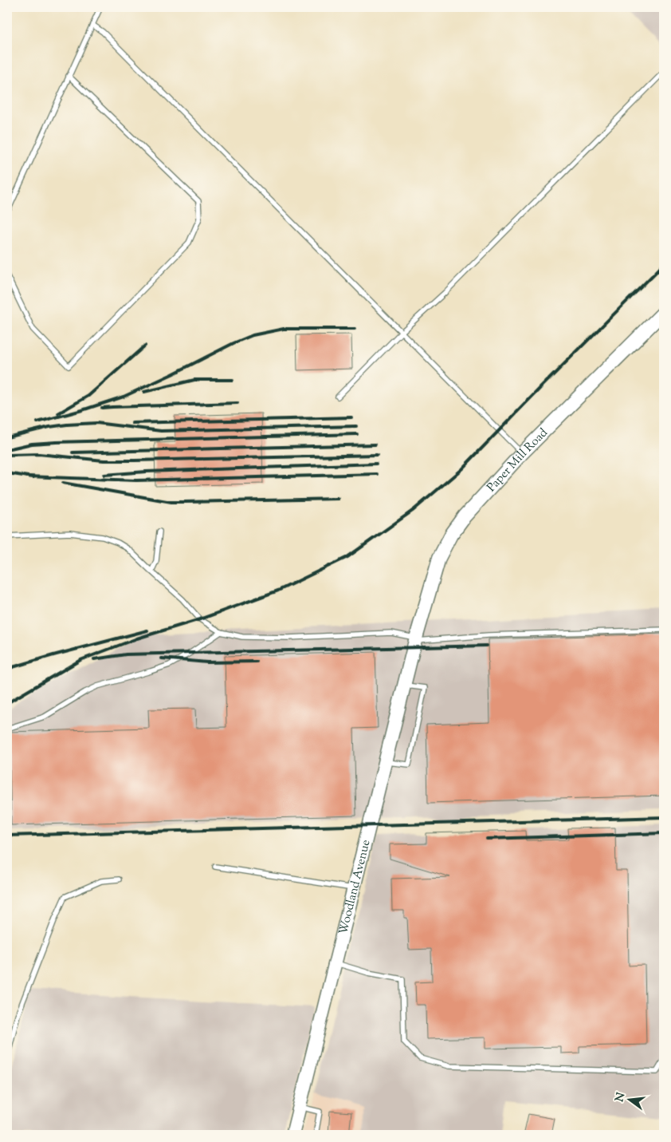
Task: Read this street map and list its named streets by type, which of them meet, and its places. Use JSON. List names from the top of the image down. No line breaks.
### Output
{"streets":{"street":["Paper Mill Road","Woodland Avenue"]},"crossings":[["Paper Mill Road","Woodland Avenue"]],"north":"left"}
